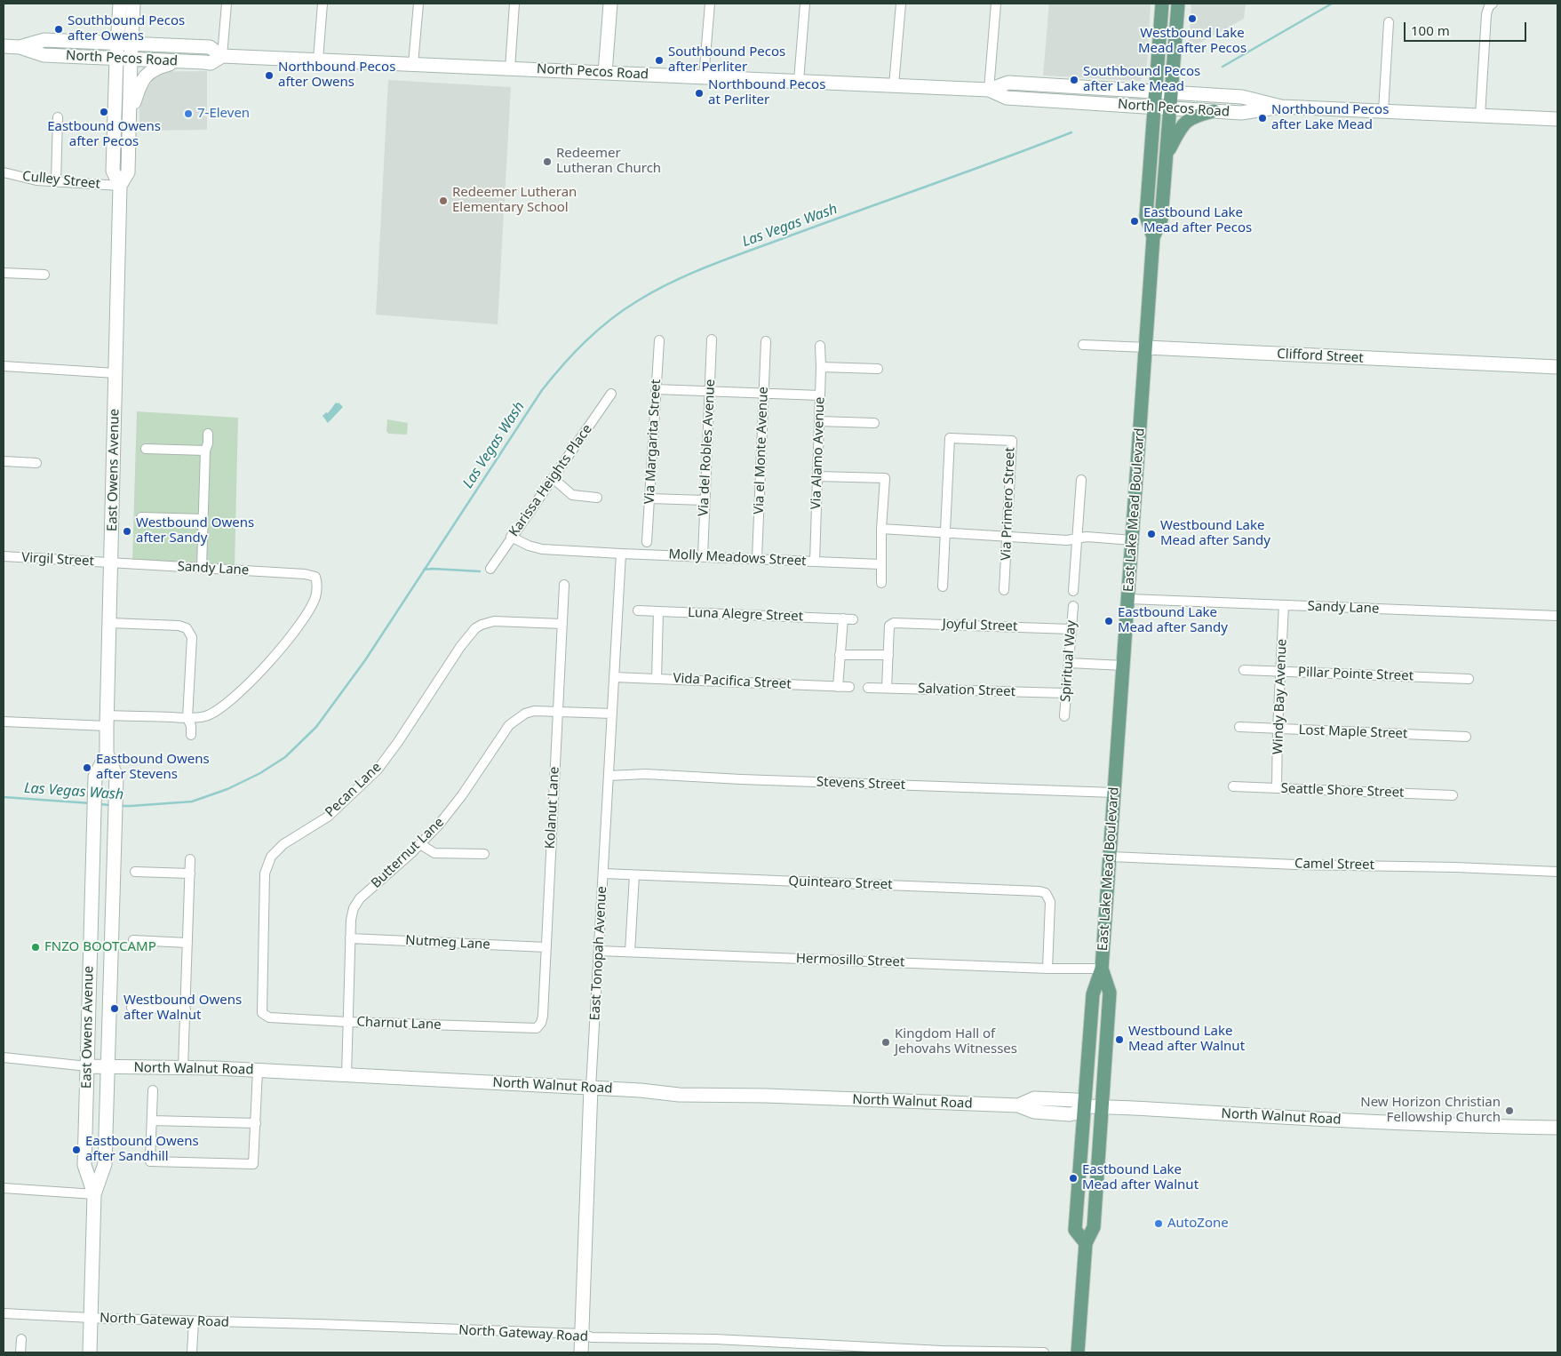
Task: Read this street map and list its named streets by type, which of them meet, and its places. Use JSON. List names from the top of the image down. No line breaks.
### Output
{"streets":{"main road":["North Pecos Road","Clifford Street","East Owens Avenue","East Lake Mead Boulevard","East Tonopah Avenue","North Walnut Road"],"street":["Culley Street","Via Margarita Street","Via del Robles Avenue","Via el Monte Avenue","Via Alamo Avenue","Karissa Heights Place","Via Primero Street","Molly Meadows Street","Virgil Street","Sandy Lane","Luna Alegre Street","Joyful Street","Spiritual Way","Pillar Pointe Street","Vida Pacifica Street","Salvation Street","Windy Bay Avenue","Lost Maple Street","Stevens Street","Pecan Lane","Seattle Shore Street","Kolanut Lane","Butternut Lane","Camel Street","Quintearo Street","Nutmeg Lane","Hermosillo Street","Charnut Lane","North Gateway Road"]},"crossings":[["North Pecos Road","East Owens Avenue"],["North Pecos Road","East Lake Mead Boulevard"],["Culley Street","East Owens Avenue"],["Clifford Street","East Lake Mead Boulevard"],["Via del Robles Avenue","Molly Meadows Street"],["Via el Monte Avenue","Molly Meadows Street"],["Via Alamo Avenue","Molly Meadows Street"],["East Owens Avenue","Virgil Street"],["East Owens Avenue","Sandy Lane"],["East Owens Avenue","North Walnut Road"],["East Owens Avenue","North Gateway Road"],["Karissa Heights Place","Molly Meadows Street"],["East Lake Mead Boulevard","Sandy Lane"],["East Lake Mead Boulevard","Stevens Street"],["East Lake Mead Boulevard","Camel Street"],["East Lake Mead Boulevard","Hermosillo Street"],["East Lake Mead Boulevard","North Walnut Road"],["Molly Meadows Street","East Tonopah Avenue"],["Virgil Street","Sandy Lane"],["Sandy Lane","Windy Bay Avenue"],["Joyful Street","Spiritual Way"],["Spiritual Way","Salvation Street"],["Pillar Pointe Street","Windy Bay Avenue"],["Vida Pacifica Street","East Tonopah Avenue"],["Windy Bay Avenue","Lost Maple Street"],["Windy Bay Avenue","Seattle Shore Street"],["Stevens Street","East Tonopah Avenue"],["Pecan Lane","Kolanut Lane"],["Pecan Lane","Charnut Lane"],["Kolanut Lane","Butternut Lane"],["Kolanut Lane","Nutmeg Lane"],["Kolanut Lane","Charnut Lane"],["Butternut Lane","Nutmeg Lane"],["Butternut Lane","East Tonopah Avenue"],["Butternut Lane","Charnut Lane"],["Butternut Lane","North Walnut Road"],["Quintearo Street","East Tonopah Avenue"],["Quintearo Street","Hermosillo Street"],["East Tonopah Avenue","Hermosillo Street"],["East Tonopah Avenue","North Walnut Road"],["East Tonopah Avenue","North Gateway Road"]],"water":["Las Vegas Wash"],"places":["Westbound Lake Mead after Pecos","Southbound Pecos after Owens","Southbound Pecos after Perliter","Northbound Pecos after Owens","Southbound Pecos after Lake Mead","Northbound Pecos at Perliter","Eastbound Owens after Pecos","7-Eleven","Northbound Pecos after Lake Mead","Redeemer Lutheran Church","Redeemer Lutheran Elementary School","Eastbound Lake Mead after Pecos","Westbound Owens after Sandy","Westbound Lake Mead after Sandy","Eastbound Lake Mead after Sandy","Eastbound Owens after Stevens","FNZO BOOTCAMP","Westbound Owens after Walnut","Westbound Lake Mead after Walnut","Kingdom Hall of Jehovahs Witnesses","New Horizon Christian Fellowship Church","Eastbound Owens after Sandhill","Eastbound Lake Mead after Walnut","AutoZone"],"scale_bar":"100 m"}
